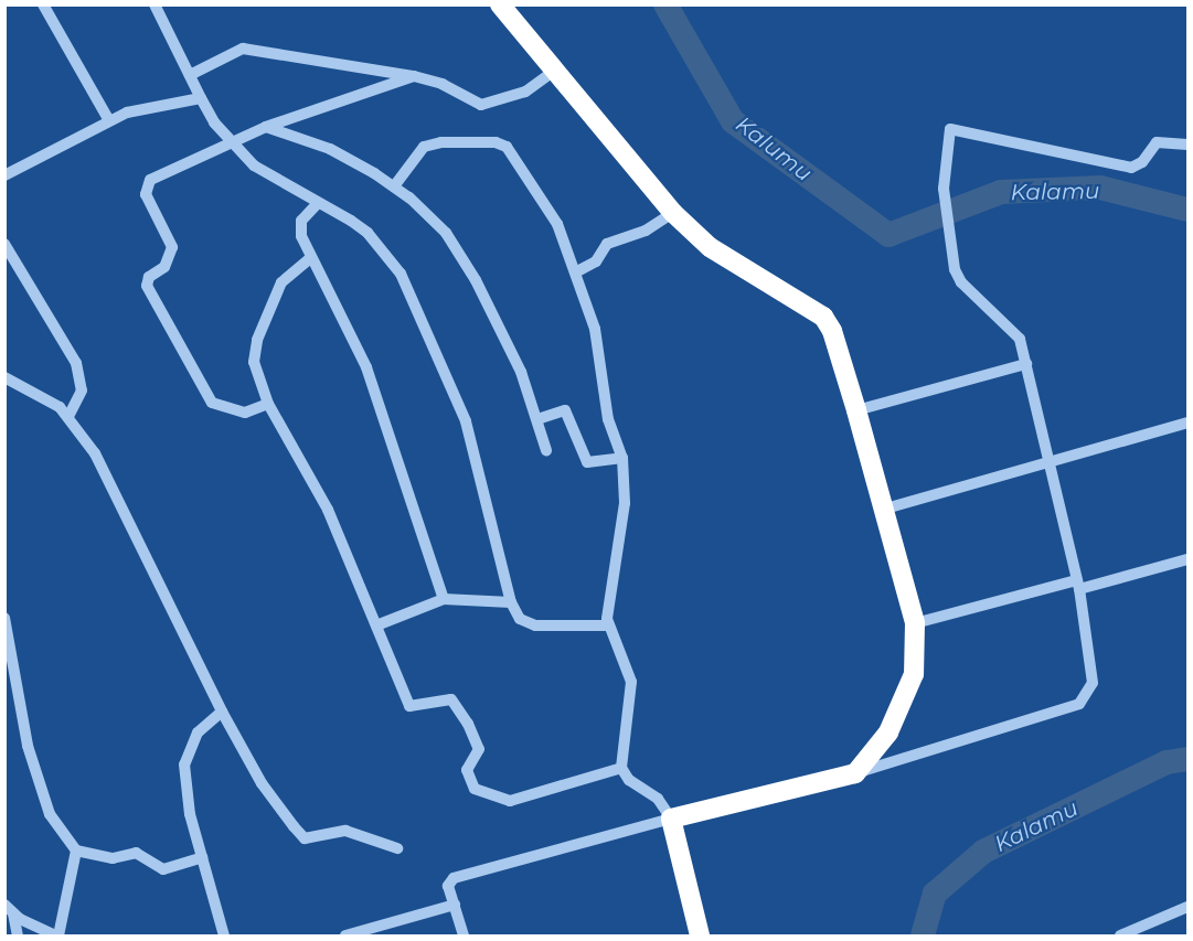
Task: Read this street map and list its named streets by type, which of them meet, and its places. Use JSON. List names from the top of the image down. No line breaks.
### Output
{"water":["Kalumu","Kalamu"]}
